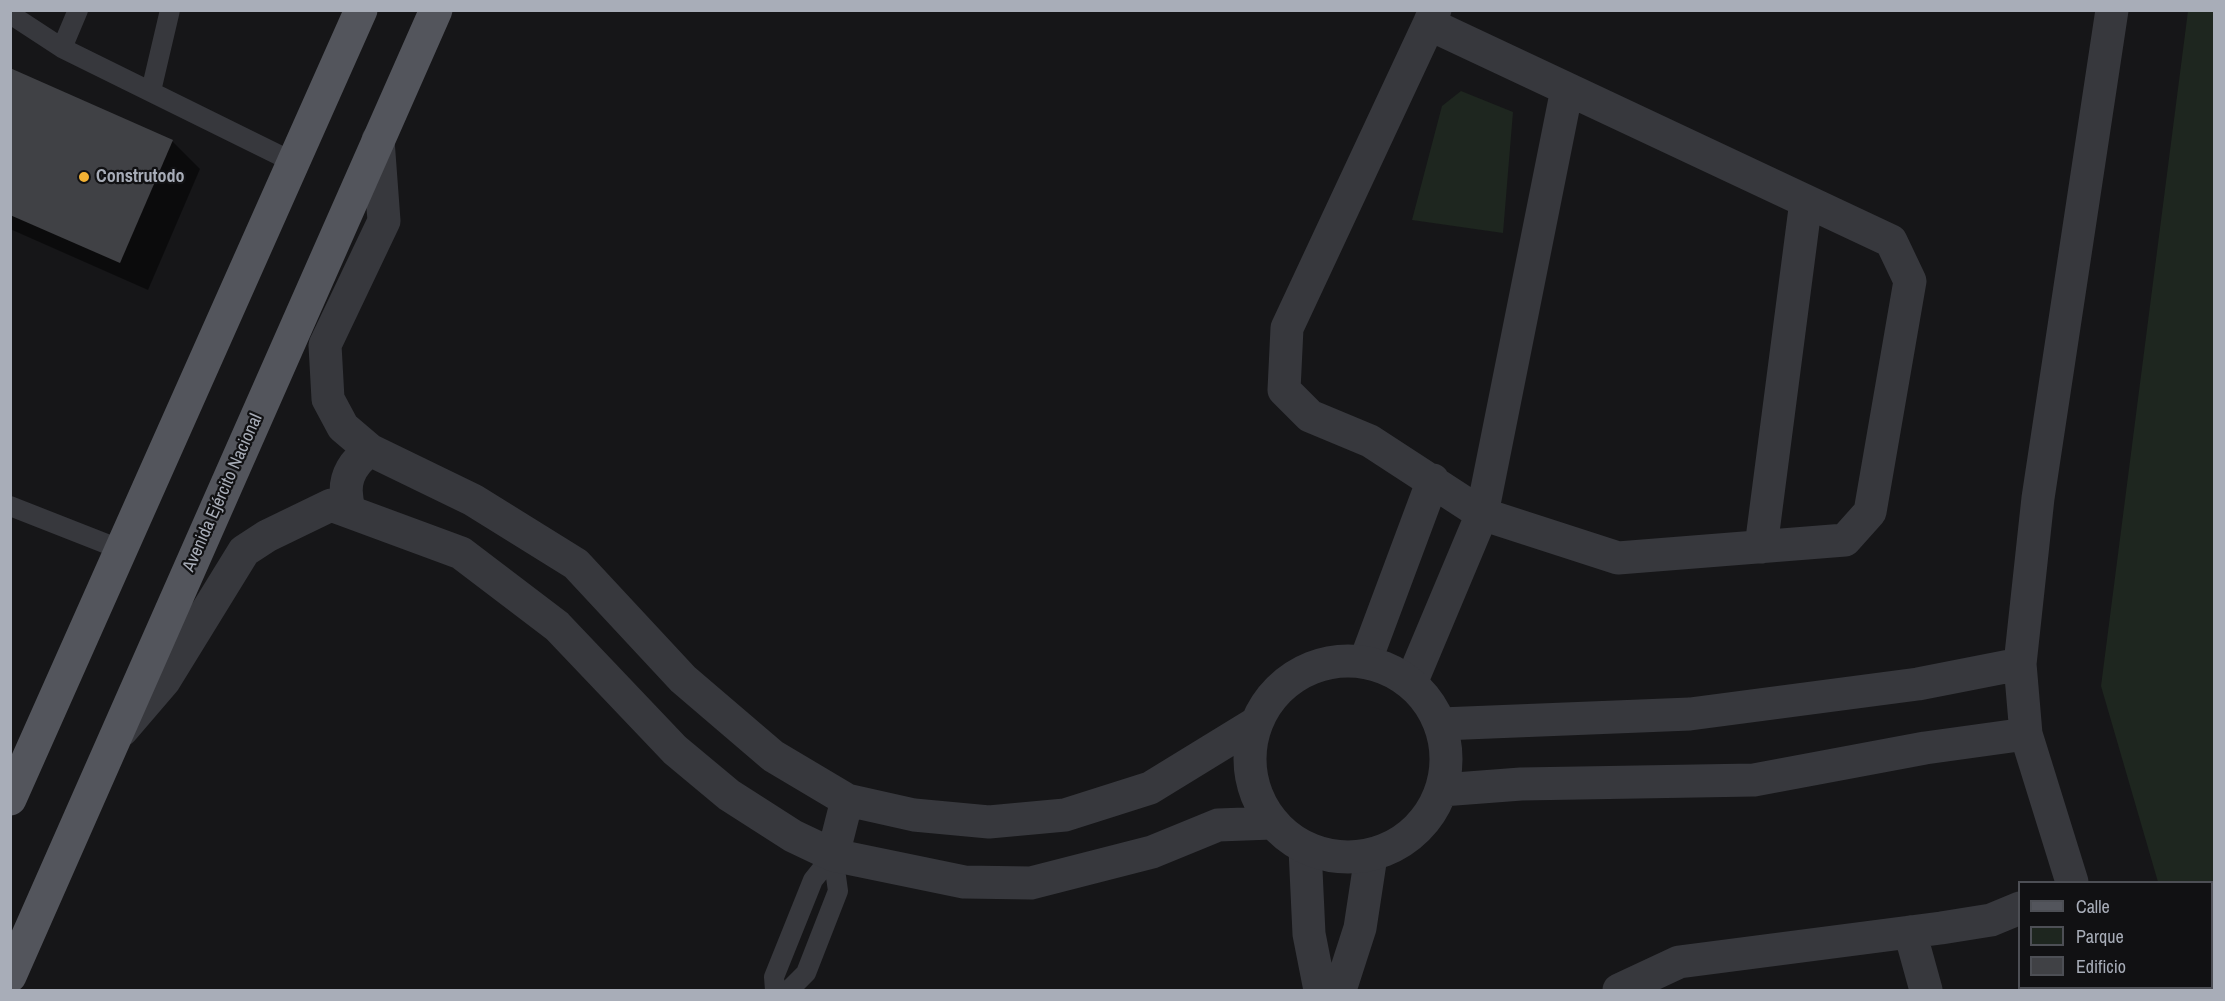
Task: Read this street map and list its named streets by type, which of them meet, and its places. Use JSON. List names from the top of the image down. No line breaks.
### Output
{"streets":{"main road":["Avenida Ejército Nacional"]},"places":["Construtodo"],"legend":["Calle","Parque","Edificio"]}
